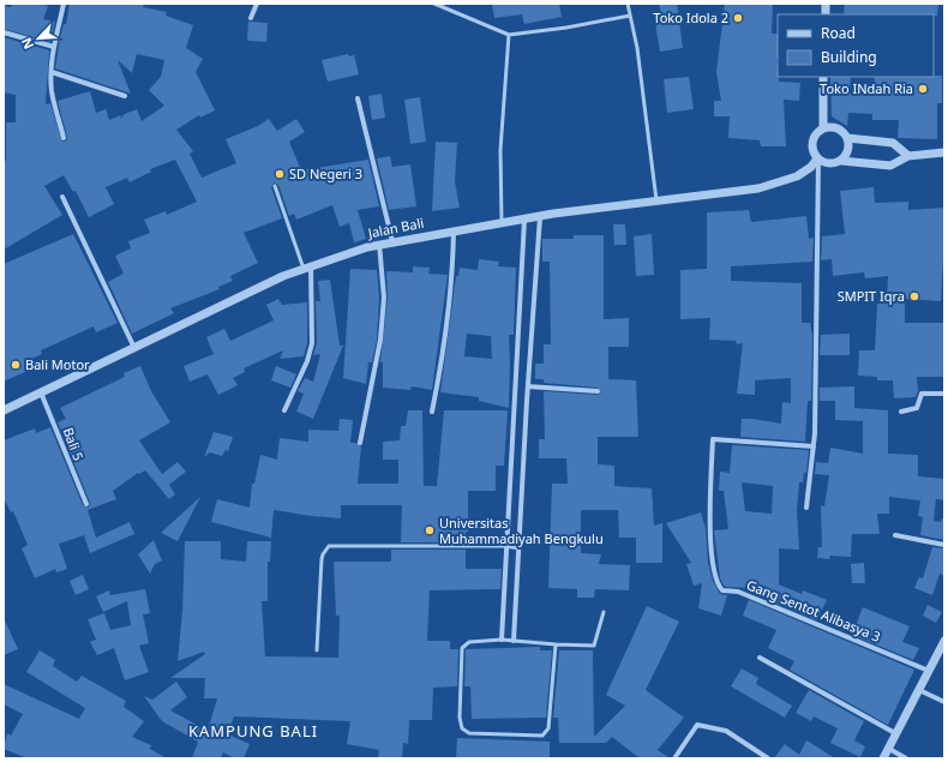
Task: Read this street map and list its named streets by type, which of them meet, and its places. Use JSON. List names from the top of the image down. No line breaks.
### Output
{"streets":{"street":["Jalan Bali","Bali 5","Gang Sentot Alibasya 3"]},"crossings":[["Jalan Bali","Bali 5"]],"districts":["KAMPUNG BALI"],"places":["Toko Idola 2","Toko INdah Ria","SD Negeri 3","SMPIT Iqra","Bali Motor","Universitas Muhammadiyah Bengkulu"],"legend":["Road","Building"],"north":"bottom left"}
